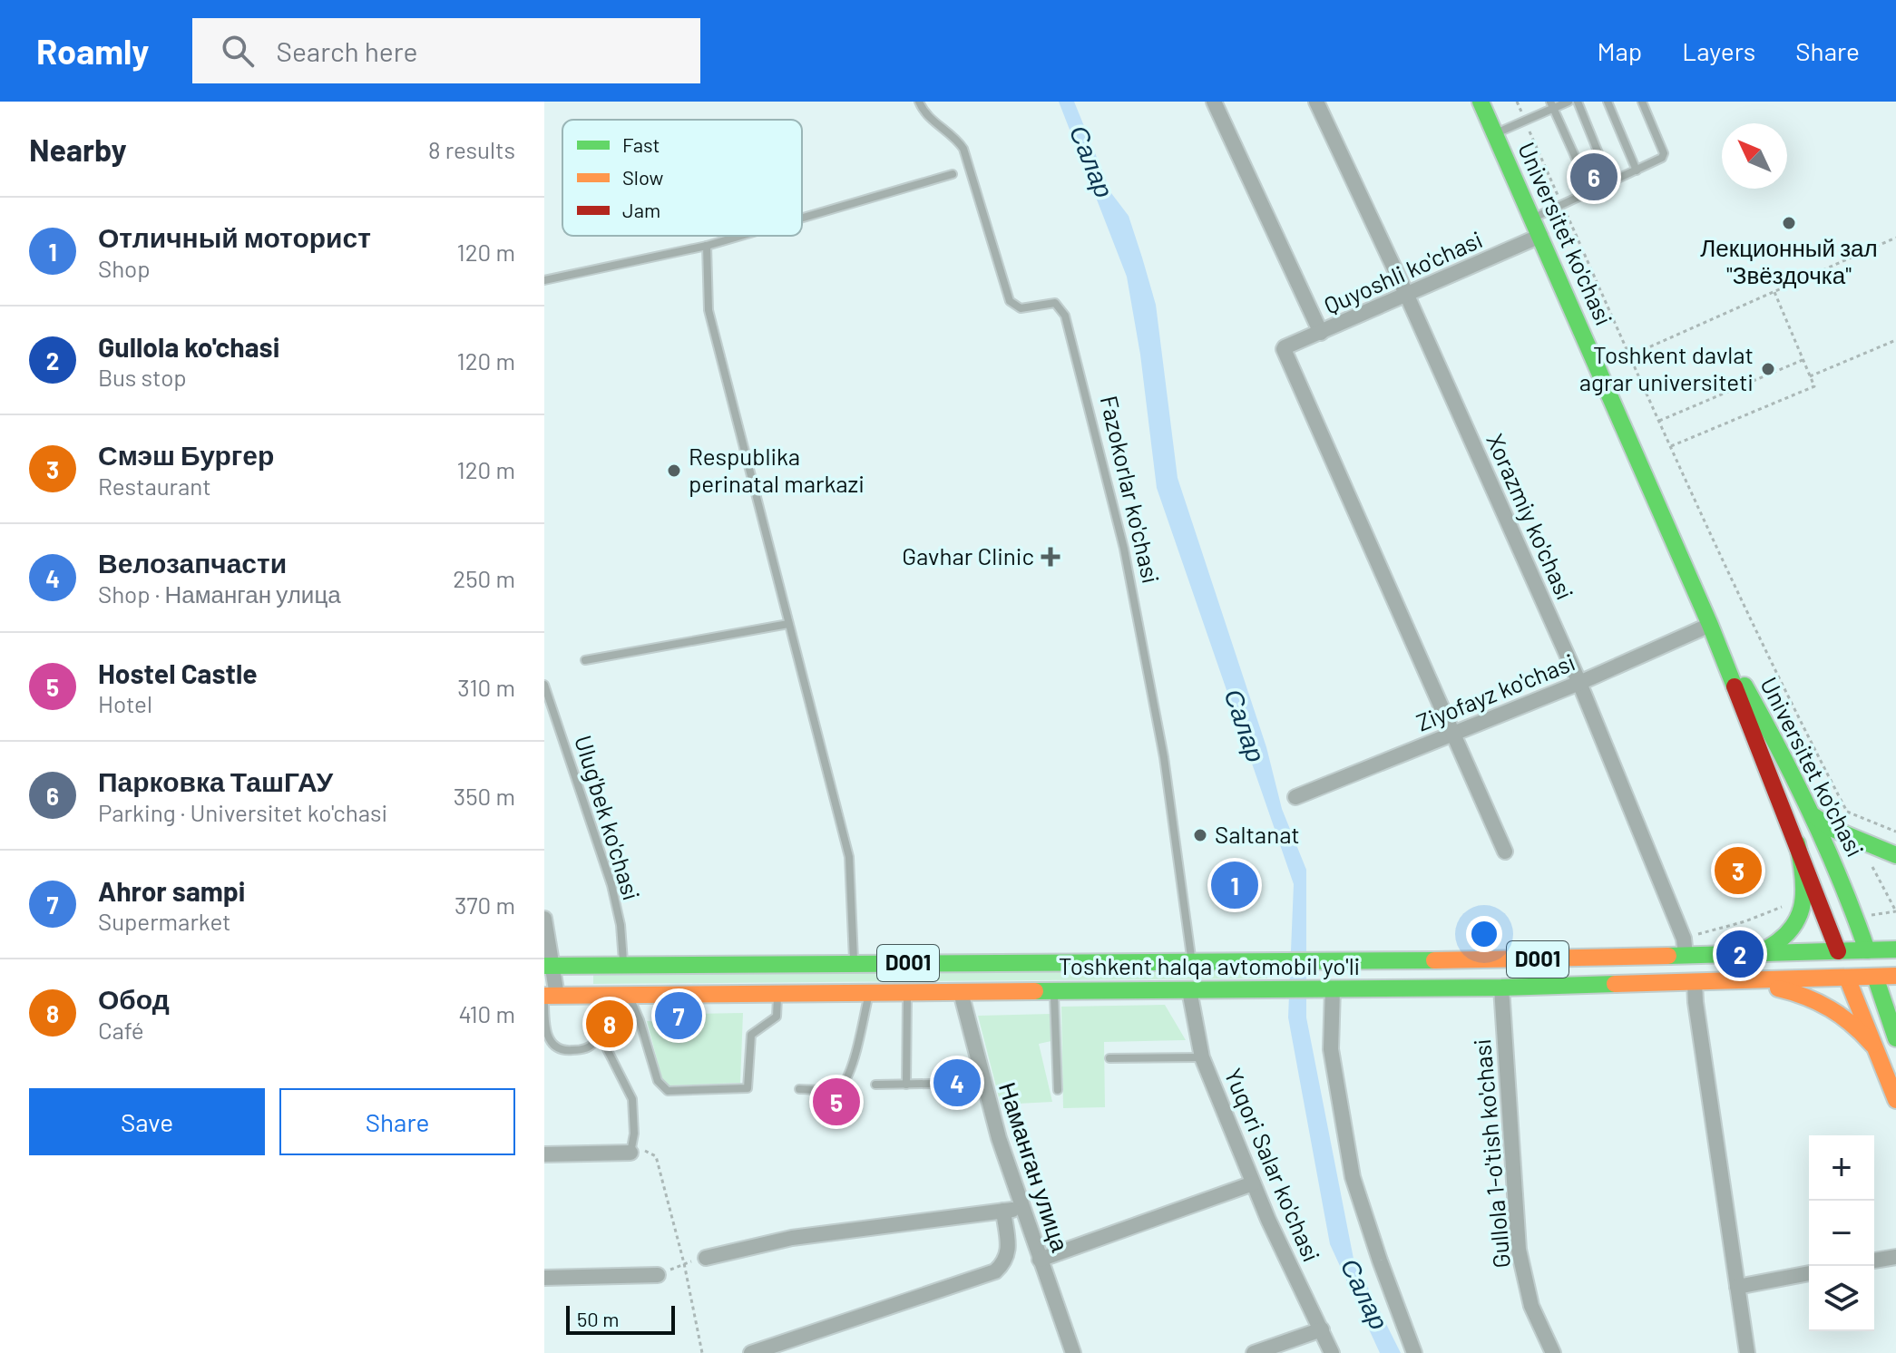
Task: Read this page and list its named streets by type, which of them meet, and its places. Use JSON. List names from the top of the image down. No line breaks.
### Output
{"streets":{"main road":["Universitet ko'chasi","D001","Toshkent halqa avtomobil yo'li"],"street":["Quyoshli ko'chasi","Xorazmiy ko'chasi","Ziyofayz ko'chasi","Gullola 1-o'tish ko'chasi","Yuqori Salar ko'chasi","Наманган улица"],"lane":["Fazokorlar ko'chasi","Ulug'bek ko'chasi"]},"crossings":[["Universitet ko'chasi","Quyoshli ko'chasi"],["Universitet ko'chasi","Ziyofayz ko'chasi"],["Universitet ko'chasi","D001"],["Universitet ko'chasi","Toshkent halqa avtomobil yo'li"],["Quyoshli ko'chasi","Xorazmiy ko'chasi"],["Quyoshli ko'chasi","Ziyofayz ko'chasi"],["Fazokorlar ko'chasi","Toshkent halqa avtomobil yo'li"],["Xorazmiy ko'chasi","Ziyofayz ko'chasi"],["Xorazmiy ko'chasi","Toshkent halqa avtomobil yo'li"],["Ulug'bek ko'chasi","Toshkent halqa avtomobil yo'li"],["D001","Toshkent halqa avtomobil yo'li"],["Toshkent halqa avtomobil yo'li","Gullola 1-o'tish ko'chasi"],["Toshkent halqa avtomobil yo'li","Yuqori Salar ko'chasi"],["Toshkent halqa avtomobil yo'li","Наманган улица"]],"water":["Салар"],"places":{"other":["Лекционный зал \"Звёздочка\"","Toshkent davlat agrar universiteti","Respublika perinatal markazi","Saltanat"],"health":["Gavhar Clinic"]},"legend":["Fast","Slow","Jam"],"scale_bar":"50 m","north":"top left","page":{"header":"Roamly","search":"Search here","nav":["Map","Layers","Share"],"heading":["Nearby","8 results"],"pins":["6","3","1","2","7","8","4","5"],"list":[{"mark":"1","name":"Отличный моторист","note":"Shop","value":"120 m"},{"mark":"2","name":"Gullola ko'chasi","note":"Bus stop","value":"120 m"},{"mark":"3","name":"Смэш Бургер","note":"Restaurant","value":"120 m"},{"mark":"4","name":"Велозапчасти","note":"Shop · Наманган улица","value":"250 m"},{"mark":"5","name":"Hostel Castle","note":"Hotel","value":"310 m"},{"mark":"6","name":"Парковка ТашГАУ","note":"Parking · Universitet ko'chasi","value":"350 m"},{"mark":"7","name":"Ahror sampi","note":"Supermarket","value":"370 m"},{"mark":"8","name":"Обод","note":"Café","value":"410 m"}],"buttons":["Save","Share"],"map_buttons":["+","−"],"scale":"50 m"}}
